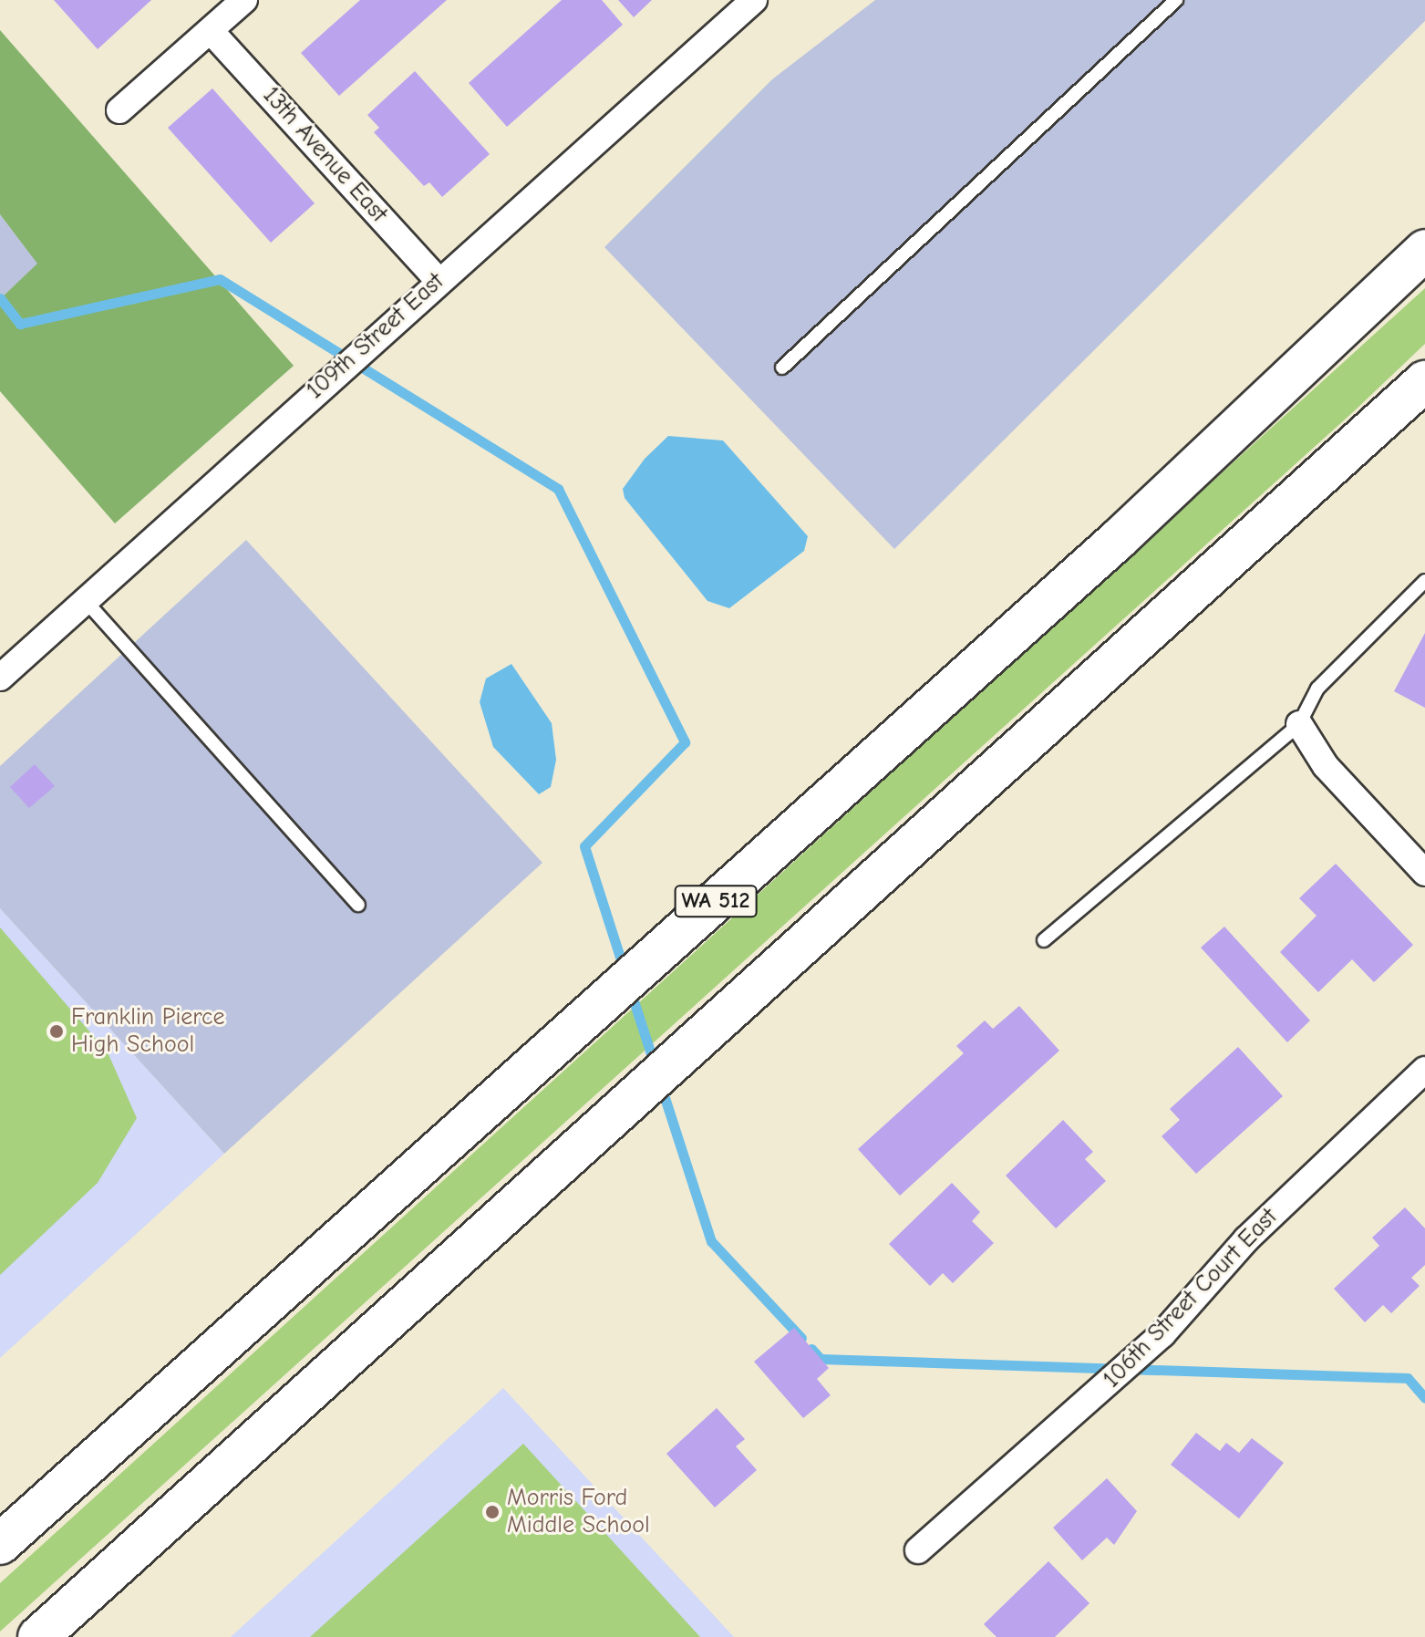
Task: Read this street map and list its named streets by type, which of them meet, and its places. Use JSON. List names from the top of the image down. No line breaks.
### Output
{"streets":{"highway":["WA 512"],"street":["13th Avenue East","109th Street East","106th Street Court East"]},"crossings":[["13th Avenue East","109th Street East"]],"places":["Franklin Pierce High School","Morris Ford Middle School"]}
